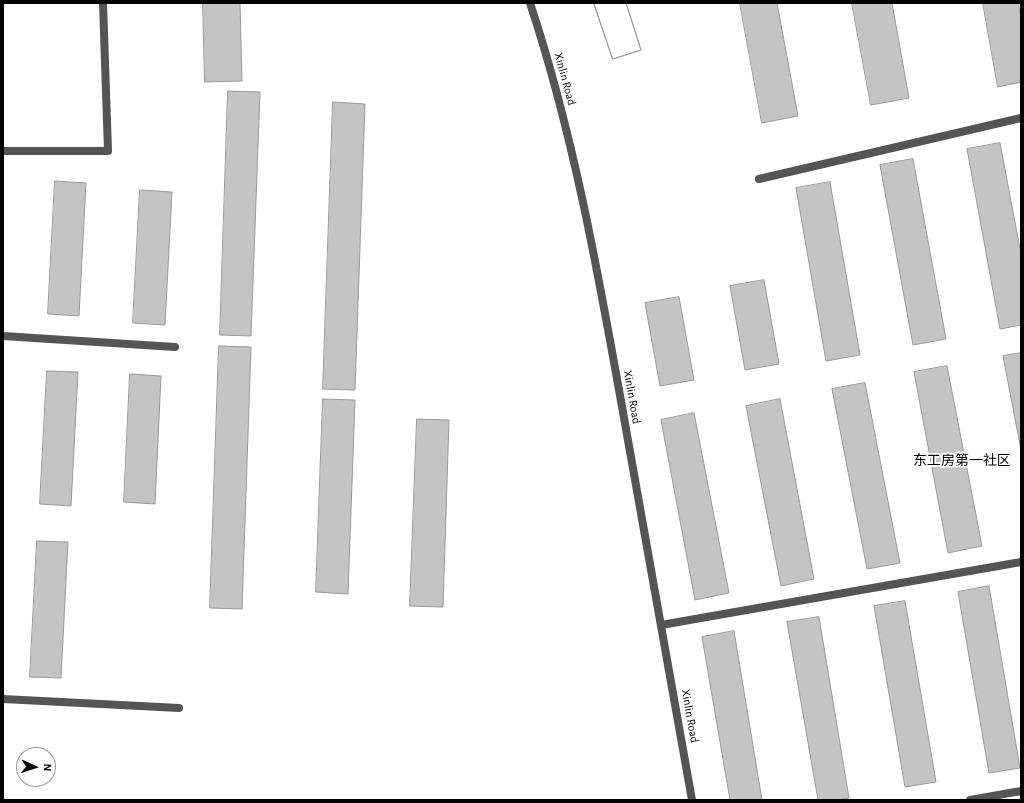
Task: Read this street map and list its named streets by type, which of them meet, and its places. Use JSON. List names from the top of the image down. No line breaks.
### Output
{"streets":{"street":["Xinlin Road"]},"districts":["东工房第一社区"],"north":"right"}
